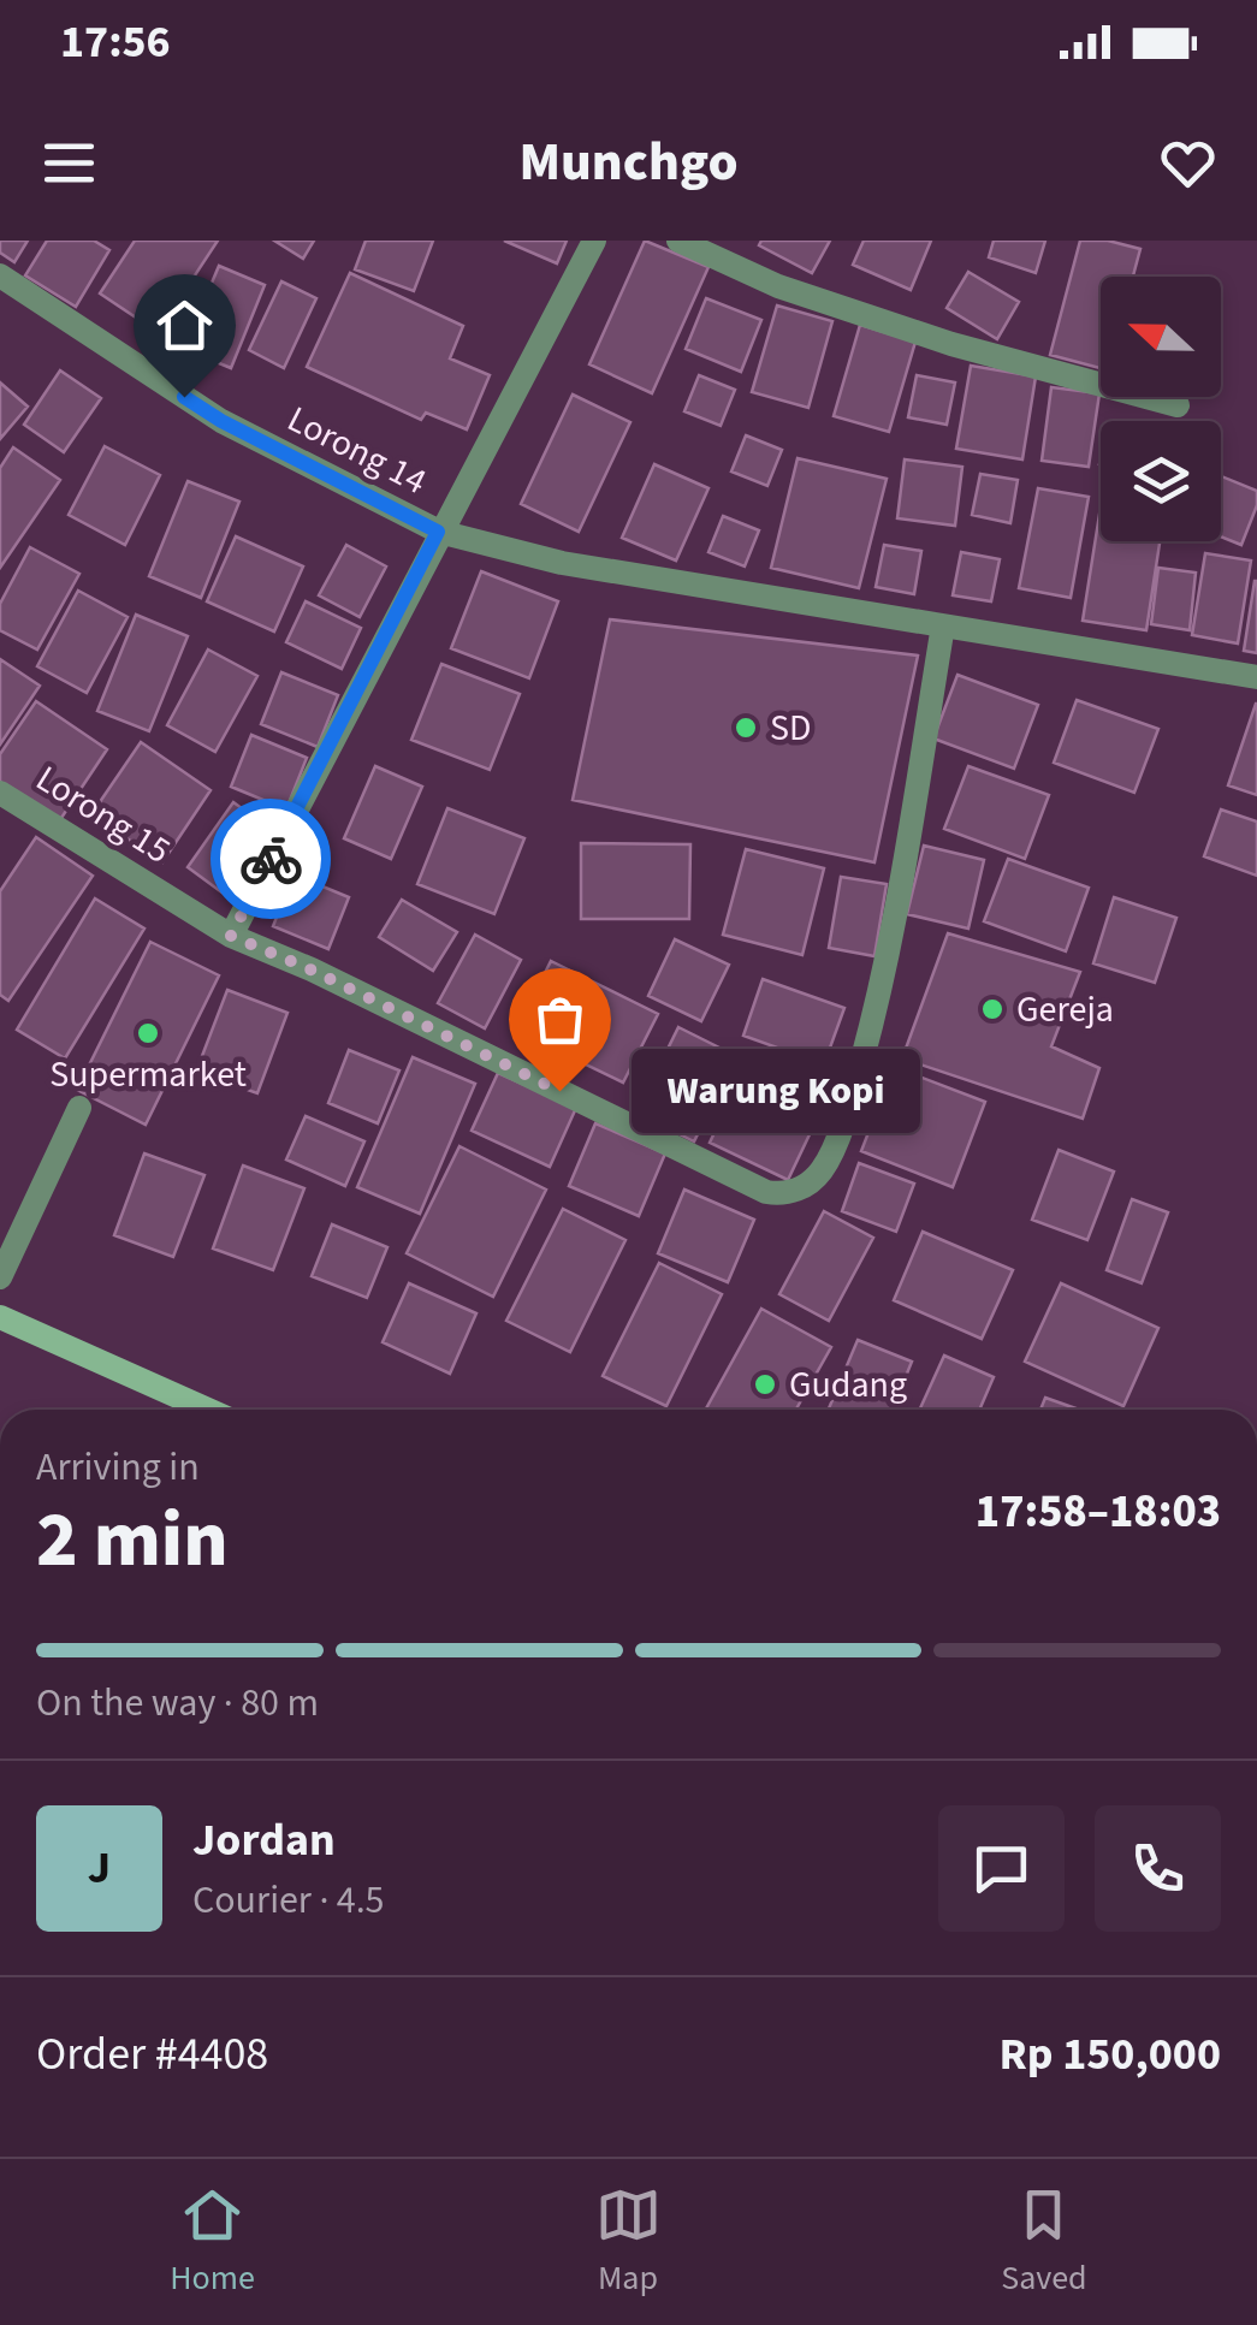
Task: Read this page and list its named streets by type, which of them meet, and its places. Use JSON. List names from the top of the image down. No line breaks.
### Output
{"streets":{"street":["Lorong 14","Lorong 15"]},"crossings":[["Lorong 14","Lorong 15"]],"places":["SD","Gereja","Supermarket","Warung Kopi","Gudang"],"north":"left","page":{"status":"17:56","header":"Munchgo","bubble":"Warung Kopi","heading":["2 min","Arriving in","17:58–18:03"],"panel":["Jordan","Courier · 4.5","Order #4408","Rp 150,000"],"bar":"On the way · 80 m","round":"J","tabs":["Home","Map","Saved"]}}
